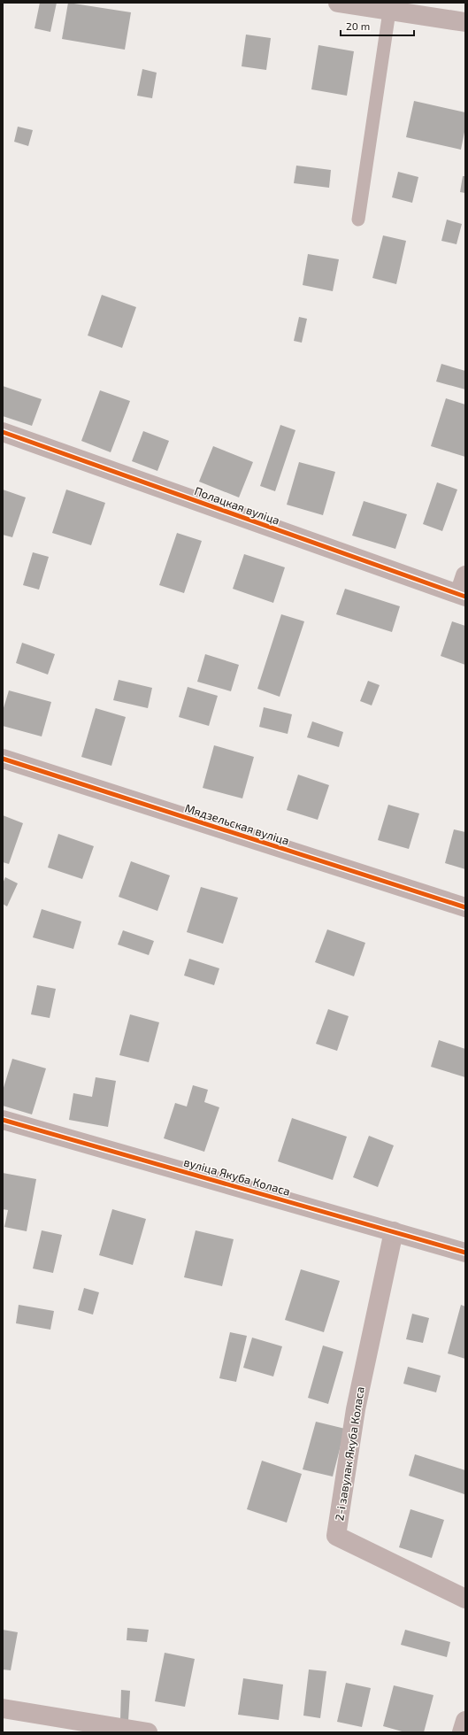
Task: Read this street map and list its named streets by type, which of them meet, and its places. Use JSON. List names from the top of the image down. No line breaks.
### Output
{"streets":{"street":["Полацкая вуліца","Мядзельская вуліца","вуліца Якуба Коласа","2-і завулак Якуба Коласа"]},"crossings":[["вуліца Якуба Коласа","2-і завулак Якуба Коласа"]],"scale_bar":"20 m"}
